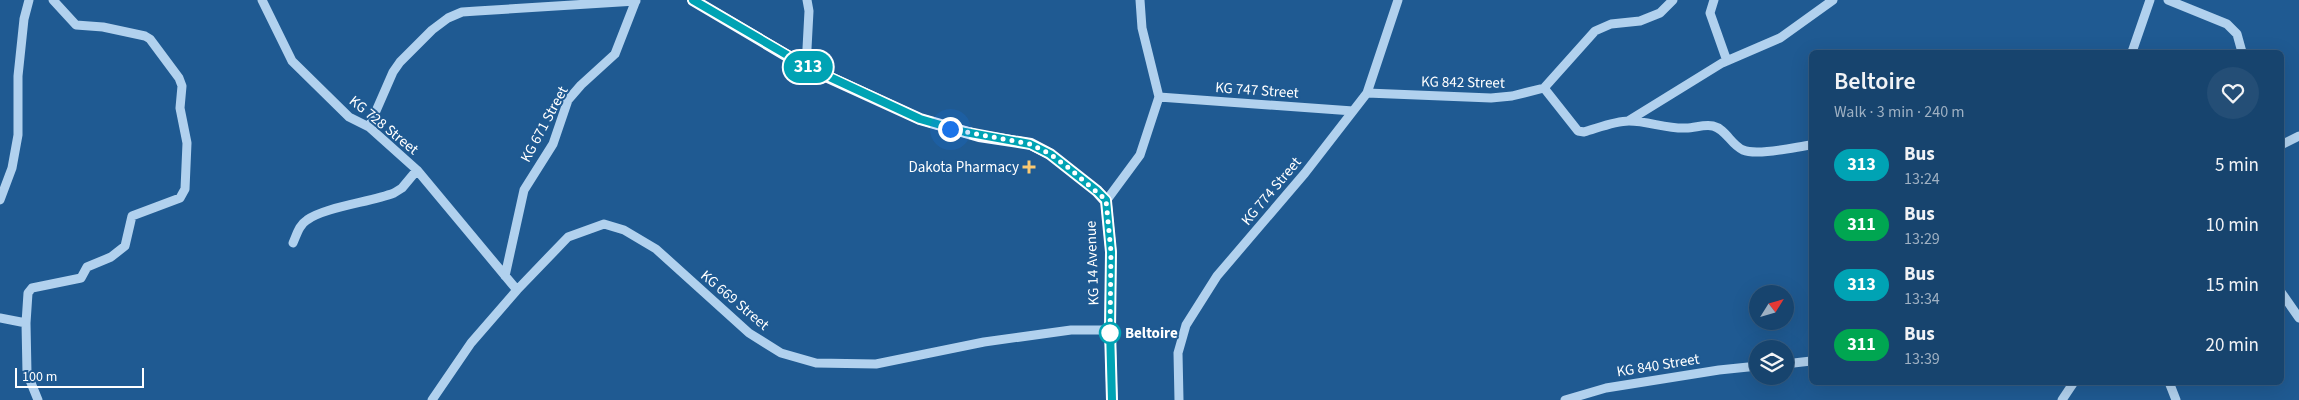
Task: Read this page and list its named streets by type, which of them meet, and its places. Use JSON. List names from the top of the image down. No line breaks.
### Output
{"streets":{"main road":["KG 14 Avenue"],"street":["KG 842 Street","KG 747 Street","KG 671 Street","KG 728 Street","KG 774 Street","KG 669 Street","KG 840 Street"]},"crossings":[["KG 842 Street","KG 774 Street"],["KG 747 Street","KG 774 Street"],["KG 671 Street","KG 728 Street"],["KG 728 Street","KG 669 Street"],["KG 14 Avenue","KG 669 Street"]],"places":{"health":["Dakota Pharmacy"],"other":["Beltoire"]},"lines":["bus line 313"],"scale_bar":"100 m","north":"top right","page":{"on_map":"313","heading":["Beltoire","Walk · 3 min · 240 m"],"list":[{"mark":"313","name":"Bus","note":"13:24","value":"5 min"},{"mark":"311","name":"Bus","note":"13:29","value":"10 min"},{"mark":"313","name":"Bus","note":"13:34","value":"15 min"},{"mark":"311","name":"Bus","note":"13:39","value":"20 min"}],"scale":"100 m"}}
